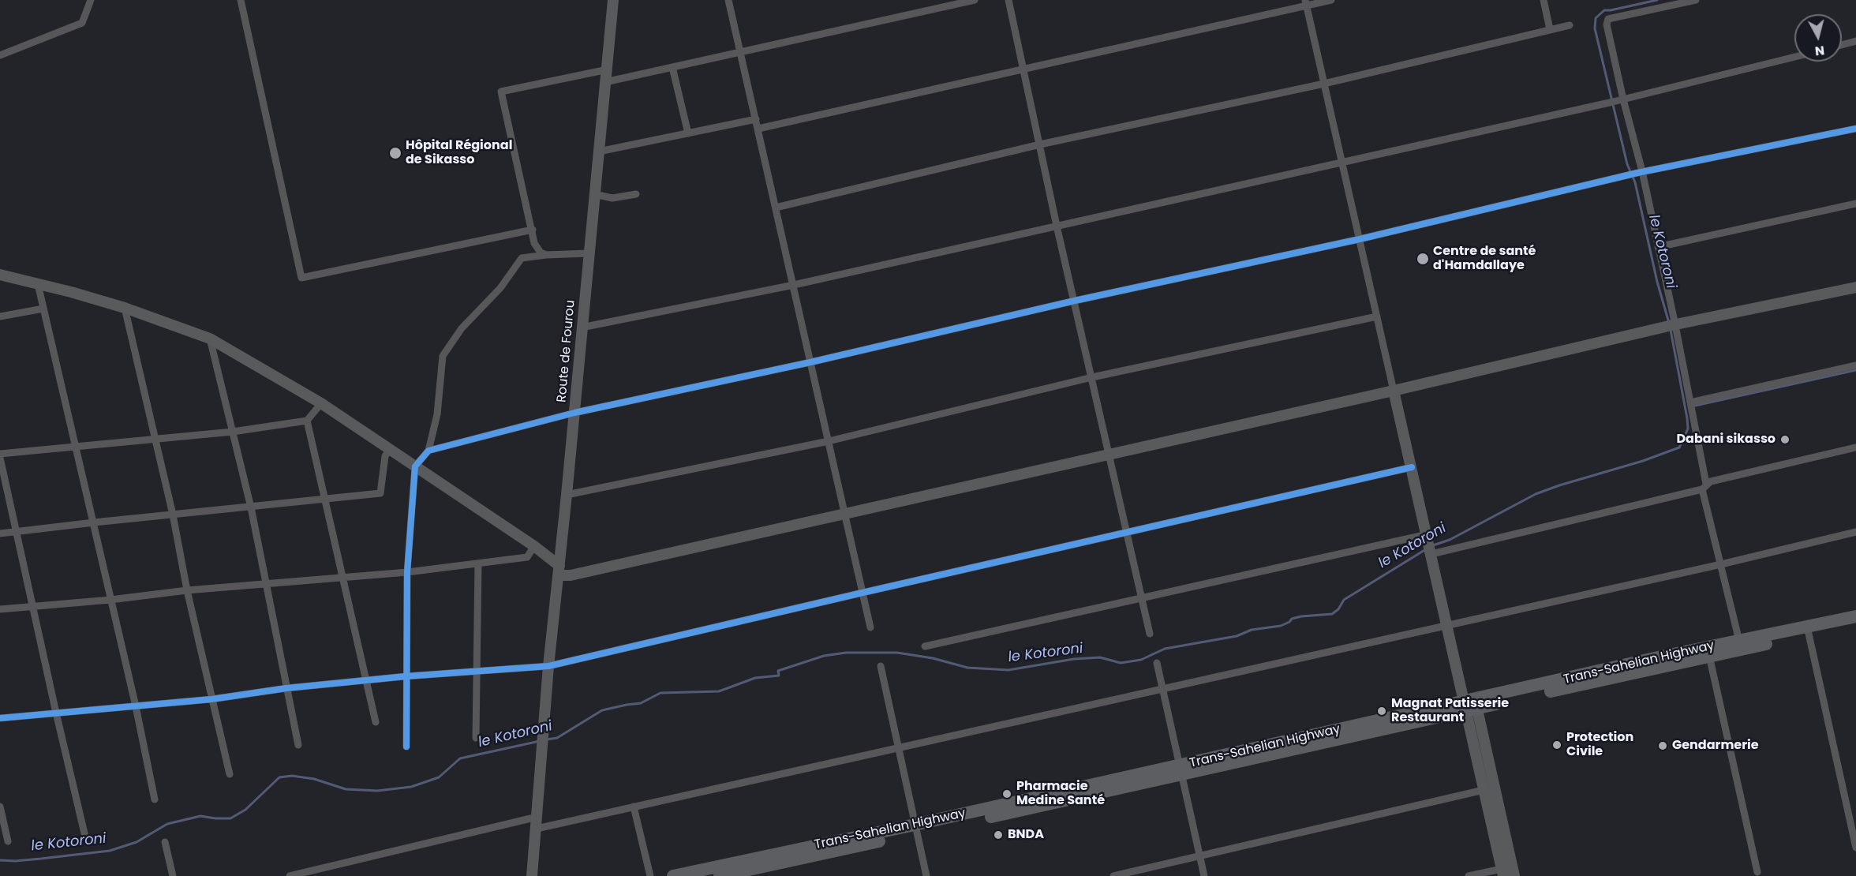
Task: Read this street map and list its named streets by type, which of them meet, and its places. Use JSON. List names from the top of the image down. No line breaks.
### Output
{"streets":{"highway":["Trans-Sahelian Highway"],"street":["Route de Fourou"]},"water":["le Kotoroni"],"places":["Hôpital Régional de Sikasso","Centre de santé d'Hamdallaye","Dabani sikasso","Magnat Patisserie Restaurant","Protection Civile","Gendarmerie","Pharmacie Medine Santé","BNDA"],"north":"bottom"}
